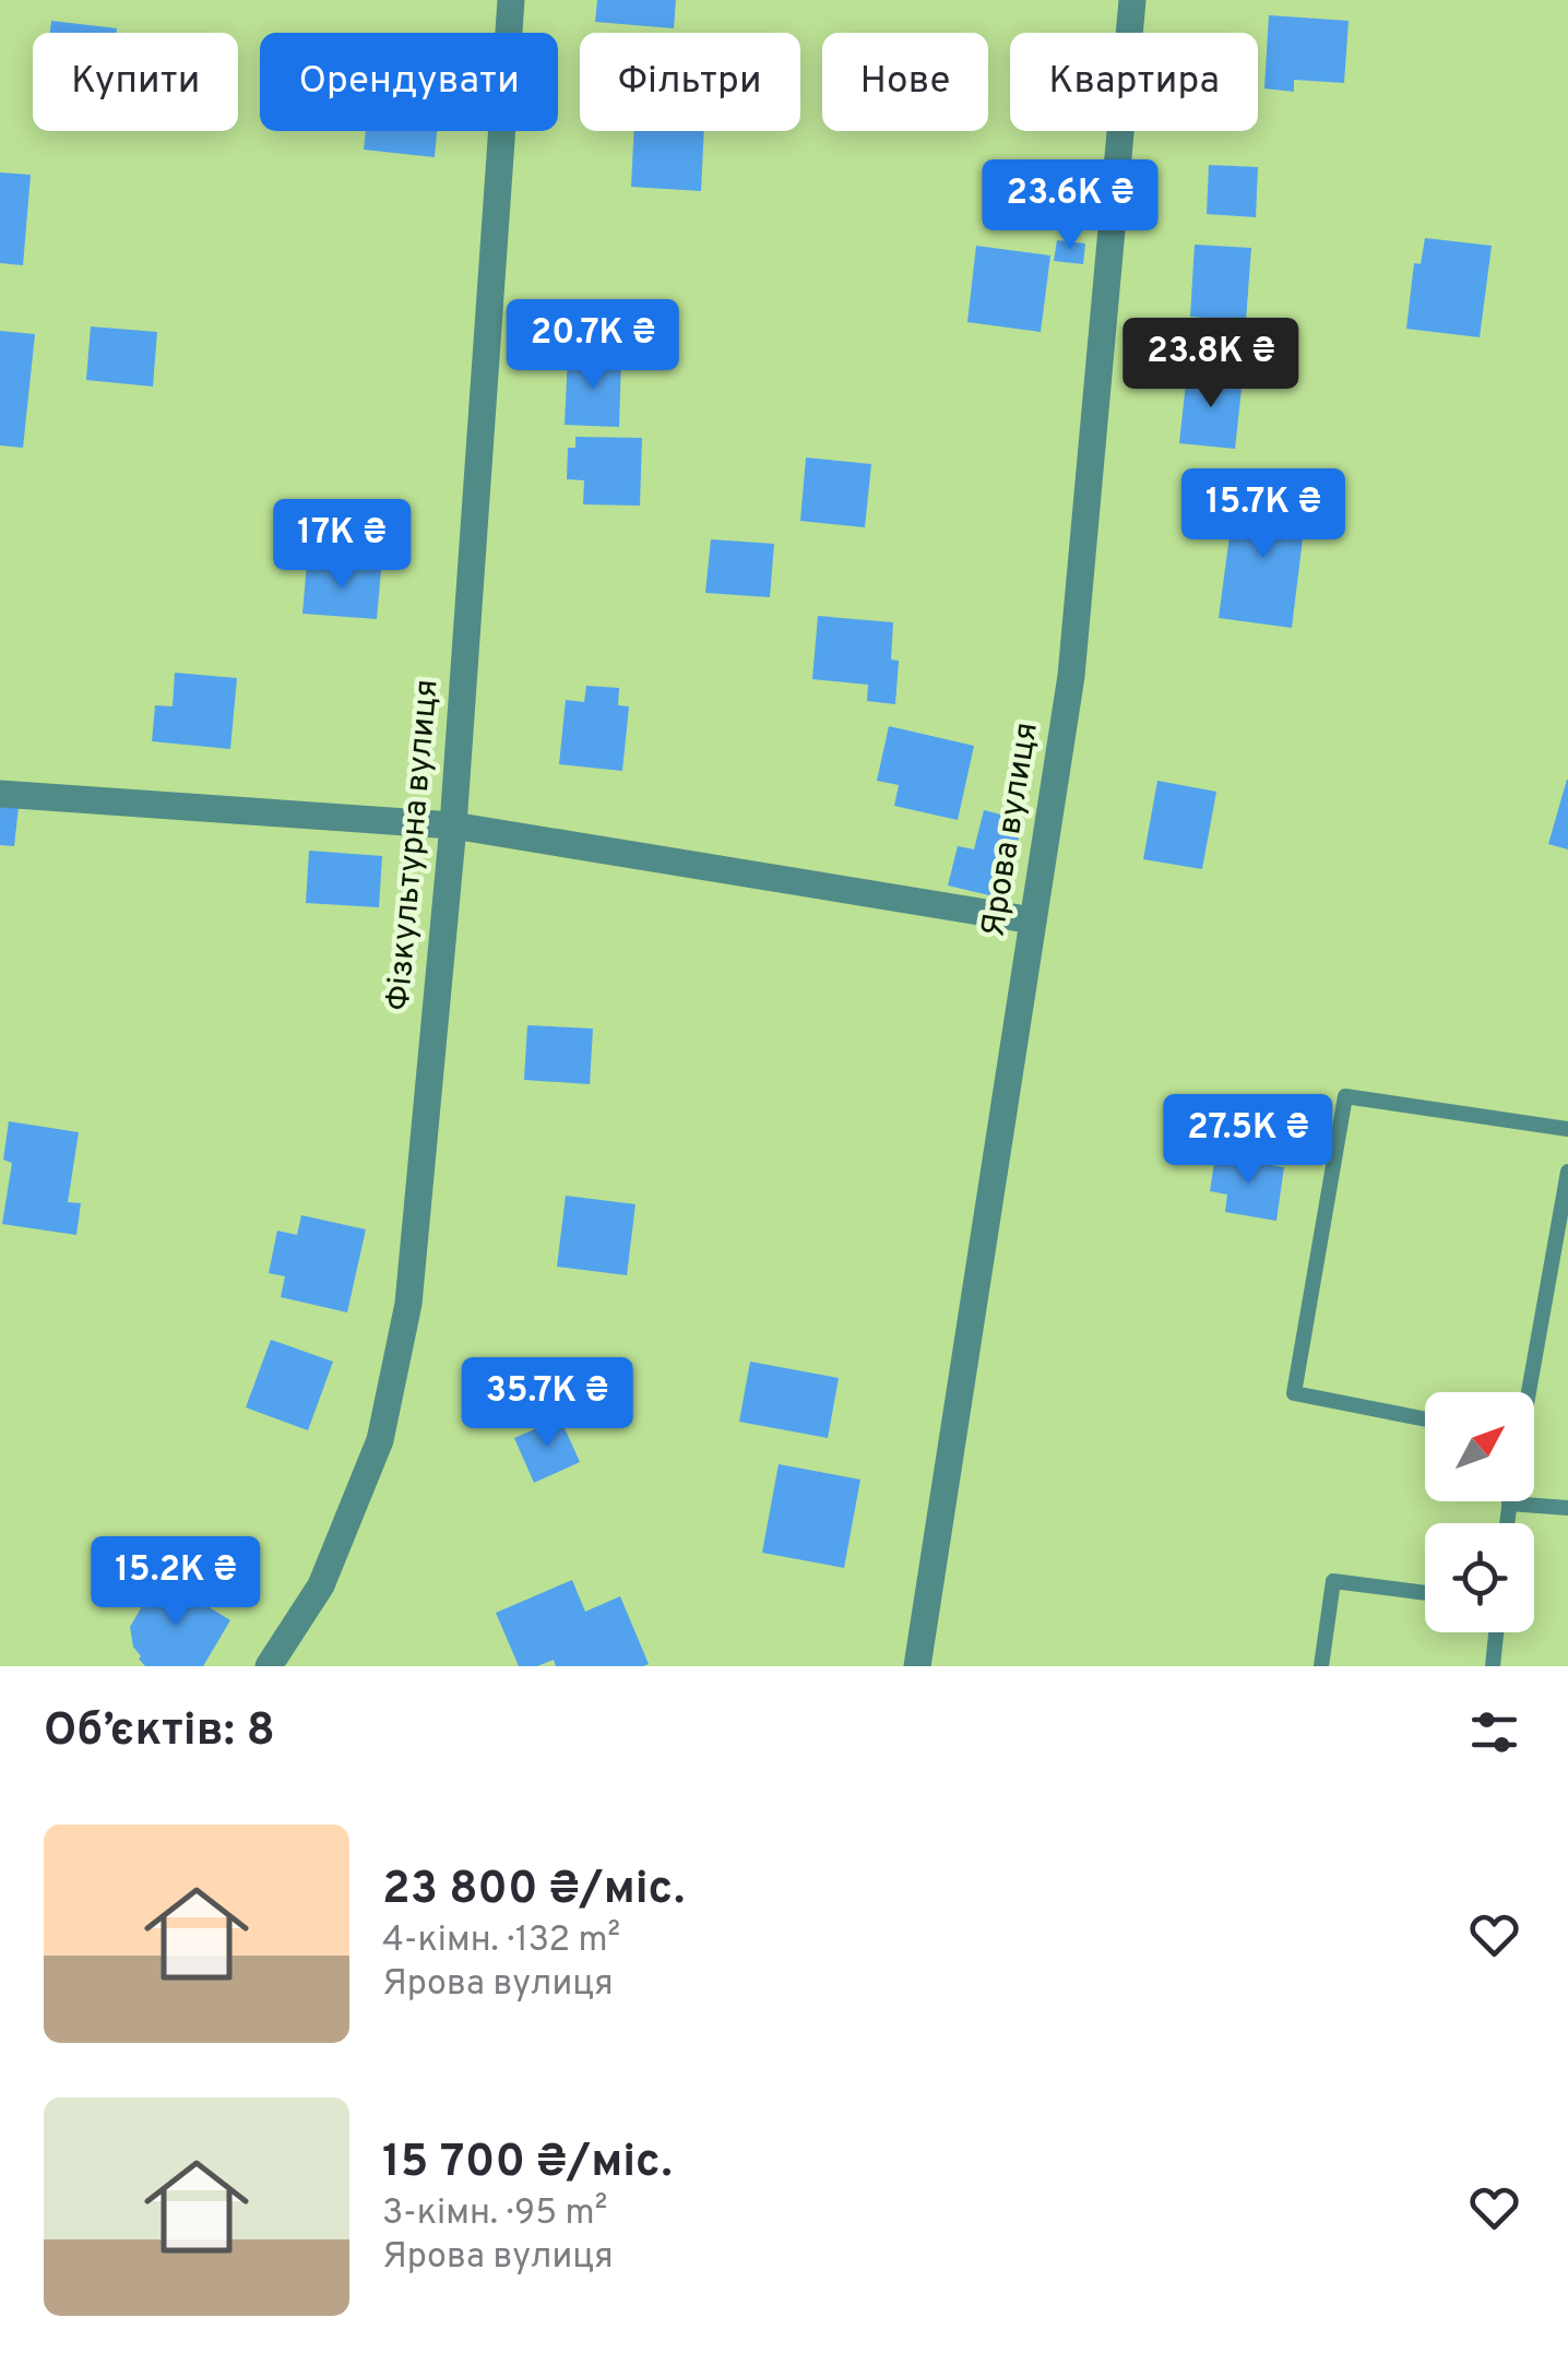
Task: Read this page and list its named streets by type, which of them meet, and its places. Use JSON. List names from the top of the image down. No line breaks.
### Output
{"streets":{"street":["Ярова вулиця","Фізкультурна вулиця"]},"north":"top right","page":{"chip":["Купити","Орендувати","Фільтри","Нове","Квартира"],"price":["23.6K ₴","20.7K ₴","23.8K ₴","15.7K ₴","17K ₴","27.5K ₴","35.7K ₴","15.2K ₴"],"heading":"Об’єктів: 8","list":[{"name":"23 800 ₴/міс.","note":"4-кімн. · 132 m² · Ярова вулиця"},{"name":"15 700 ₴/міс.","note":"3-кімн. · 95 m² · Ярова вулиця"}]}}
